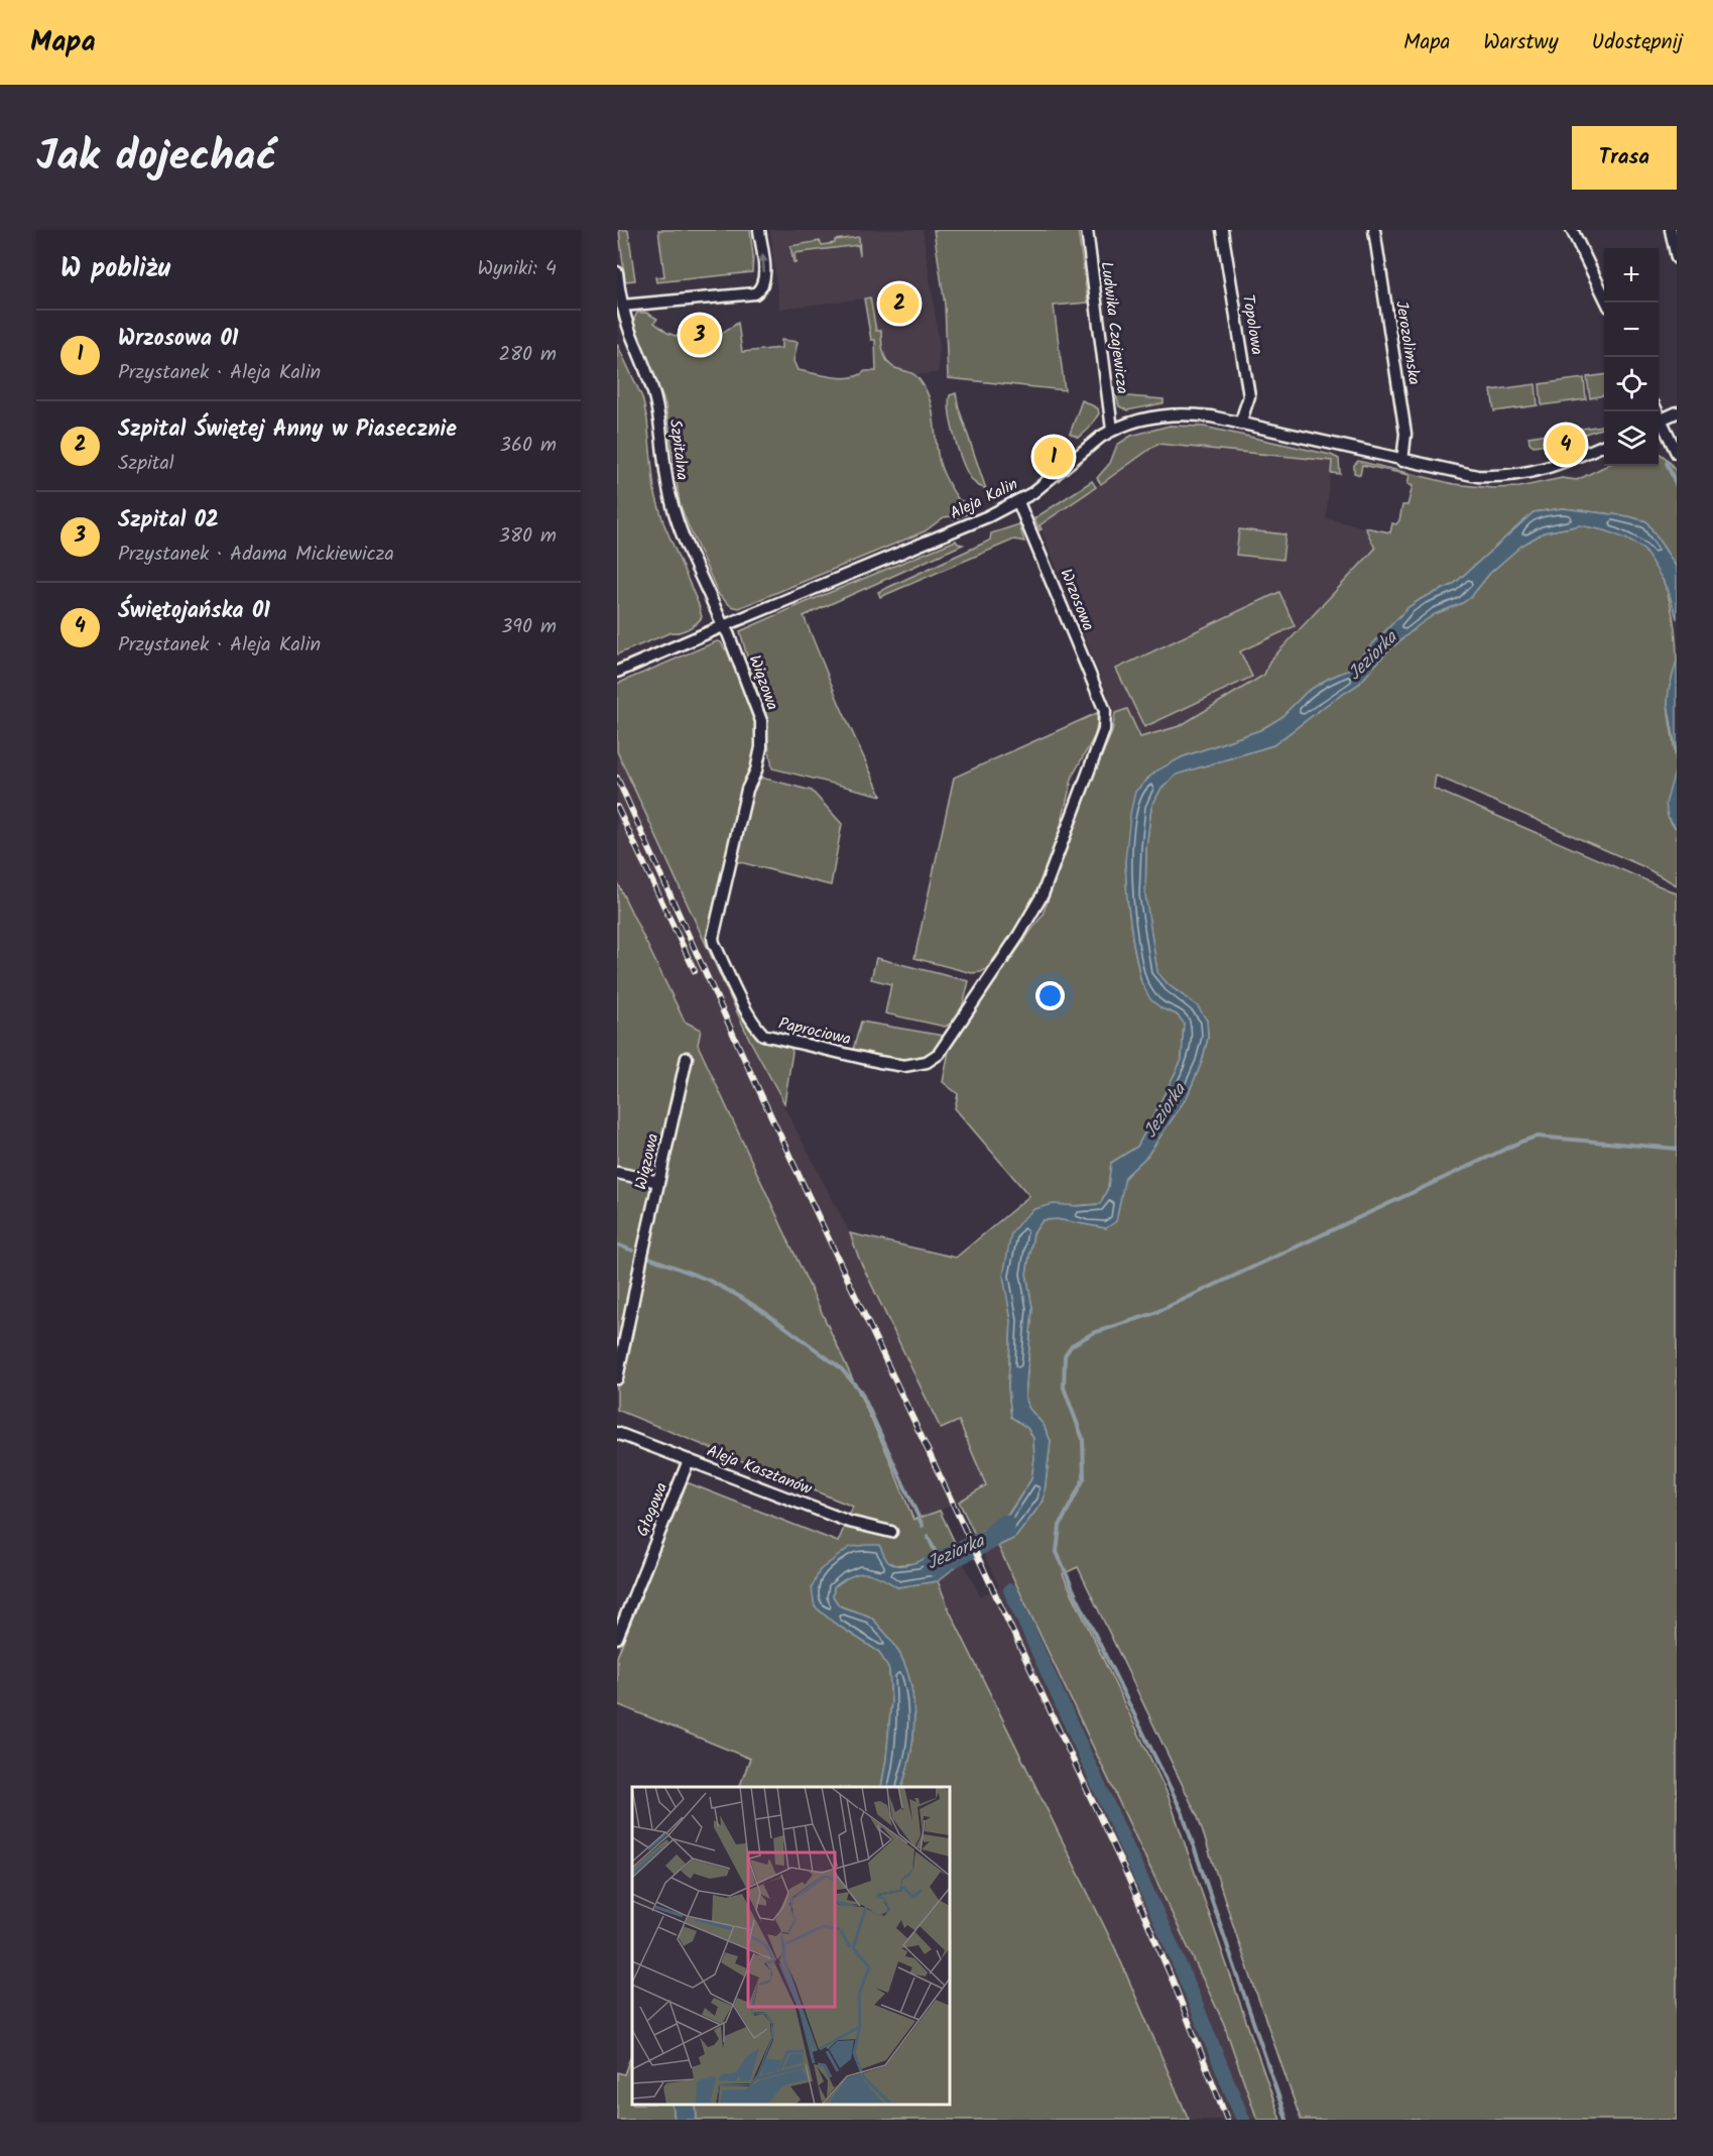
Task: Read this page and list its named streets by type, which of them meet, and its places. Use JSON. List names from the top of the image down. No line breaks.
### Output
{"streets":{"street":["Topolowa","Ludwika Czajewicza","Jerozolimska","Szpitalna","Aleja Kalin","Wrzosowa","Wiązowa","Paprociowa","Aleja Kasztanów","Głogowa"]},"crossings":[["Topolowa","Aleja Kalin"],["Ludwika Czajewicza","Aleja Kalin"],["Jerozolimska","Aleja Kalin"],["Szpitalna","Aleja Kalin"],["Szpitalna","Wiązowa"],["Aleja Kalin","Wrzosowa"],["Aleja Kalin","Wiązowa"],["Wrzosowa","Paprociowa"],["Wiązowa","Paprociowa"],["Aleja Kasztanów","Głogowa"]],"water":["Jeziorka"],"page":{"header":"Mapa","nav":["Mapa","Warstwy","Udostępnij"],"title":"Jak dojechać","buttons":"Trasa","heading":["W pobliżu","Wyniki: 4"],"map_buttons":["+","−"],"pins":["2","3","4","1"],"list":[{"mark":"1","name":"Wrzosowa 01","note":"Przystanek · Aleja Kalin","value":"280 m"},{"mark":"2","name":"Szpital Świętej Anny w Piasecznie","note":"Szpital","value":"360 m"},{"mark":"3","name":"Szpital 02","note":"Przystanek · Adama Mickiewicza","value":"380 m"},{"mark":"4","name":"Świętojańska 01","note":"Przystanek · Aleja Kalin","value":"390 m"}]}}
